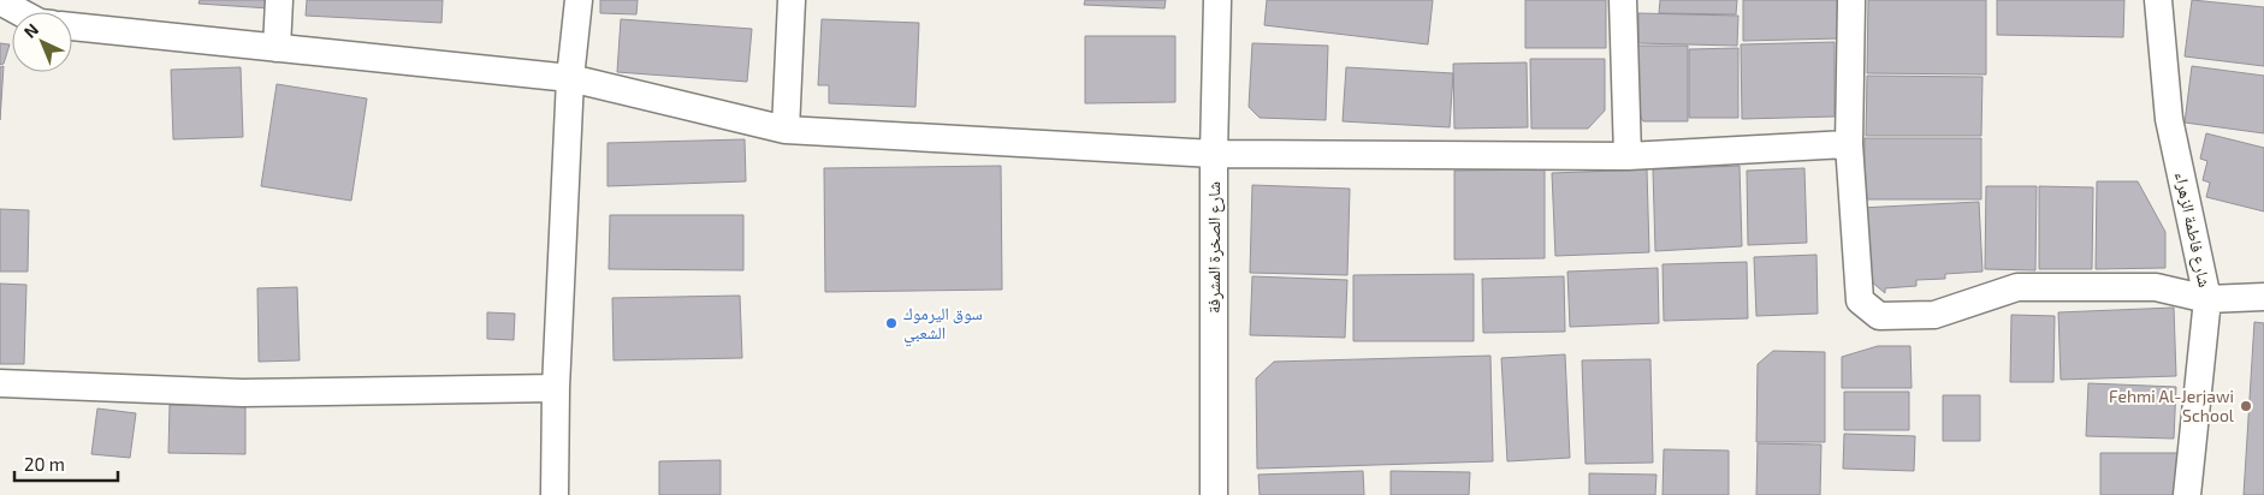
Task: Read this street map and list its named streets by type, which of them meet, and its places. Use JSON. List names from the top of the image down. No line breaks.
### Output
{"streets":{"street":["شارع فاطمة الزهراء","شارع الصخرة المشرفة"]},"places":["سوق اليرموك الشعبي","Fehmi Al-Jerjawi School"],"scale_bar":"20 m","north":"top left"}
